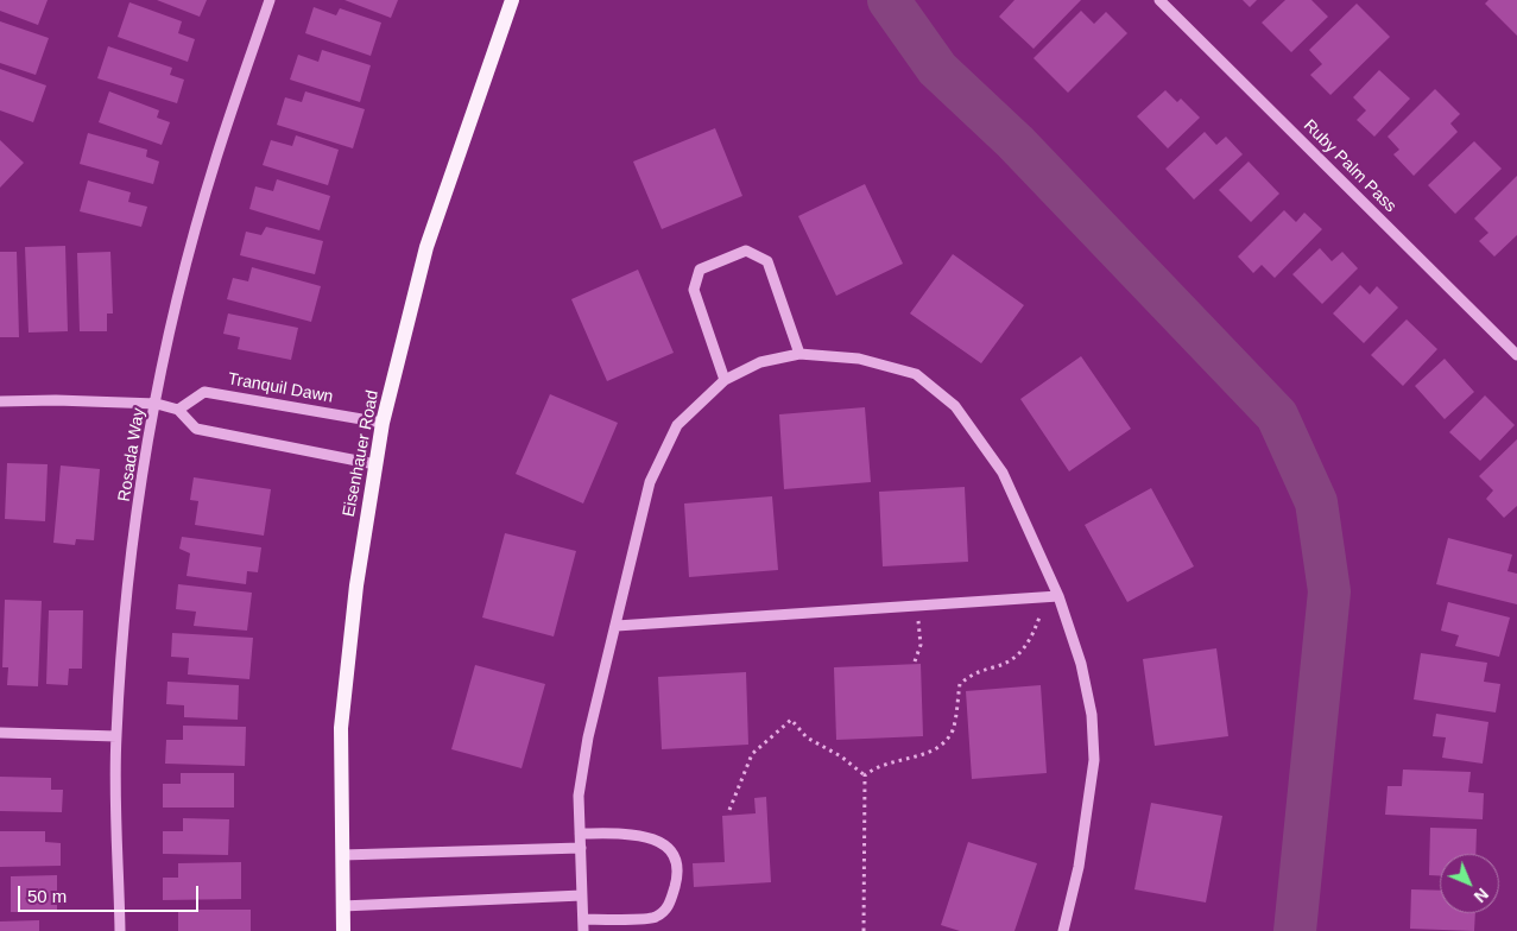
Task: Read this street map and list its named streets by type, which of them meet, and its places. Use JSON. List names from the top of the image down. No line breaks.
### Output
{"streets":{"main road":["Eisenhauer Road"],"street":["Ruby Palm Pass","Tranquil Dawn","Rosada Way"]},"crossings":[["Tranquil Dawn","Eisenhauer Road"]],"scale_bar":"50 m","north":"bottom right"}
